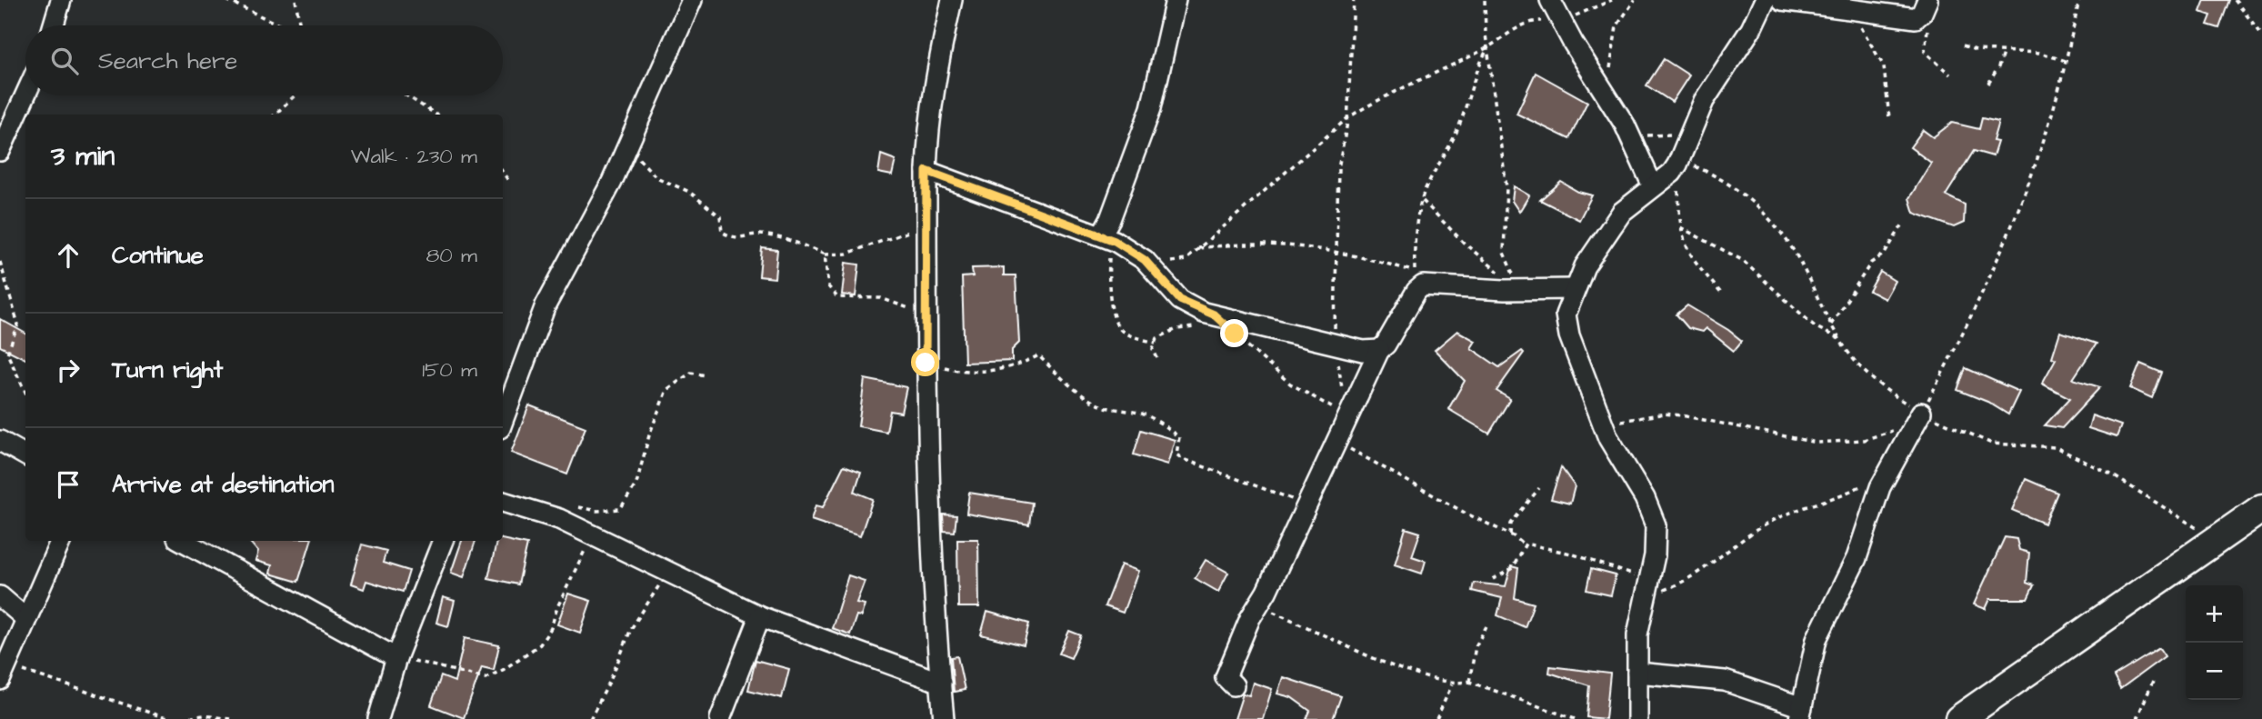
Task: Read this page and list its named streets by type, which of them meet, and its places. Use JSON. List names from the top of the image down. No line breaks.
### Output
{"page":{"search":"Search here","heading":["3 min","Walk · 230 m"],"list":[["Continue","80 m"],["Turn right","150 m"],"Arrive at destination"],"map_buttons":["+","−"]}}
